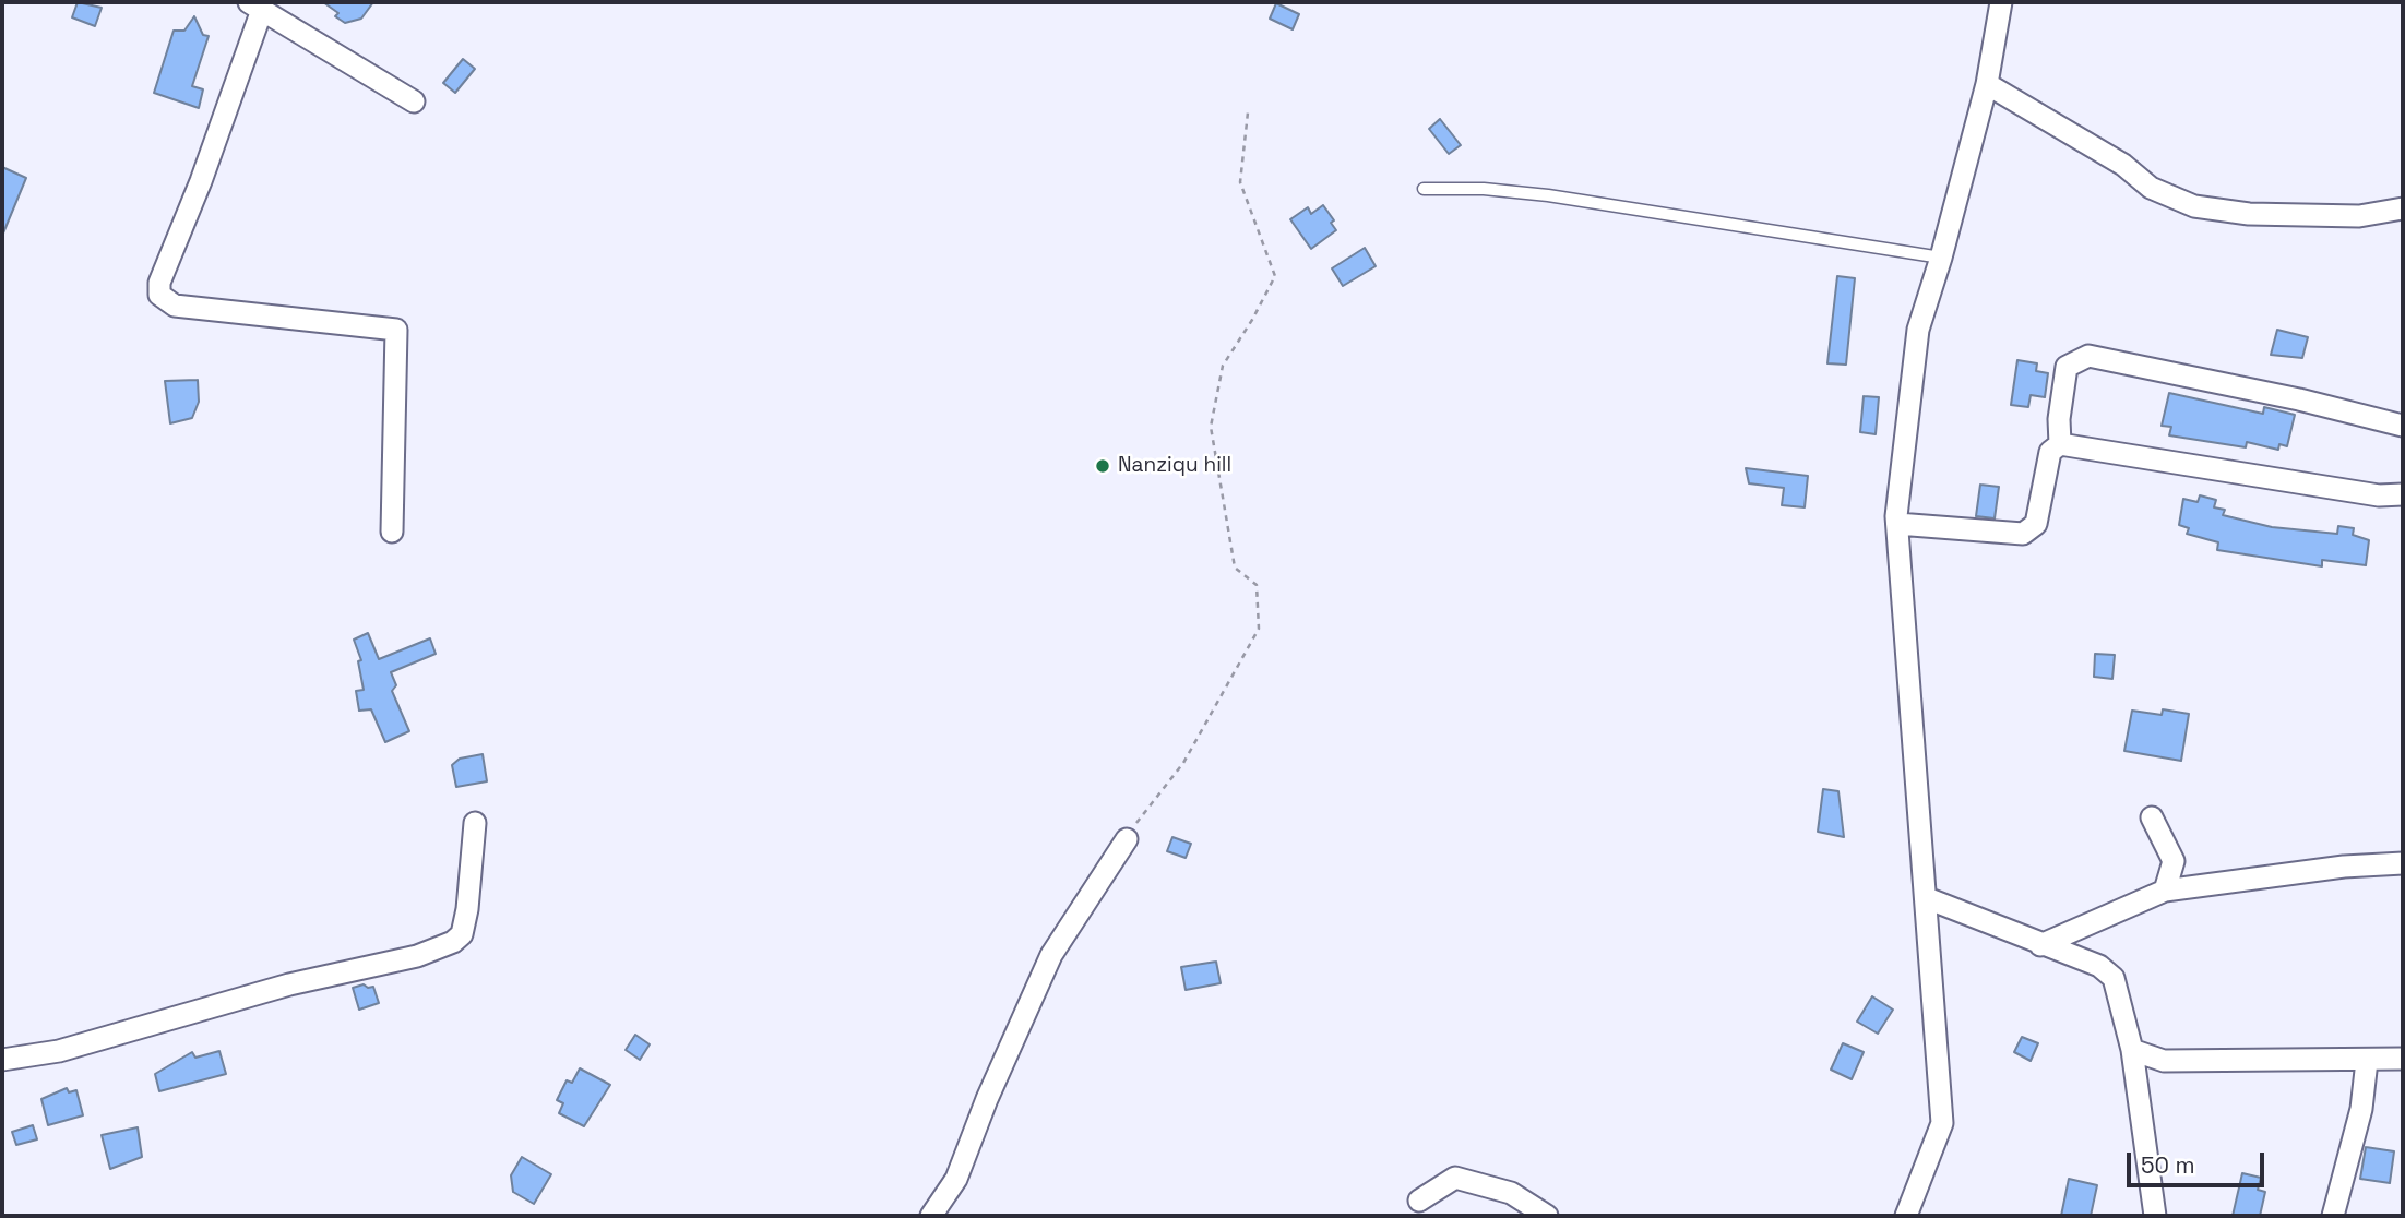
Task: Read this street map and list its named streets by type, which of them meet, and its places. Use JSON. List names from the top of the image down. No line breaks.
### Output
{"places":["Nanziqu hill"],"scale_bar":"50 m"}
